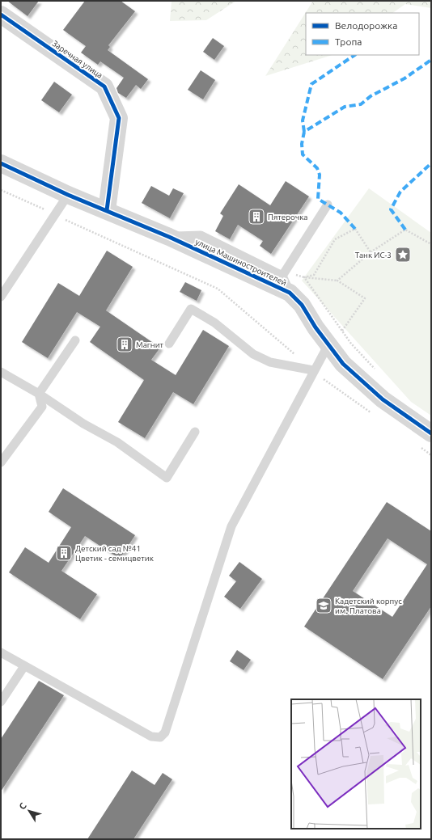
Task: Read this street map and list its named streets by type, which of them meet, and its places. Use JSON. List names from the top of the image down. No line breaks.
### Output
{"streets":{"street":["Заречная улица","улица Машиностроителей"]},"crossings":[["Заречная улица","улица Машиностроителей"]],"places":{"building":["Пятерочка","Магнит","Детский сад №41 Цветик - семицветик"],"place":["Танк ИС-3"],"school or university":["Кадетский корпус им. Платова"]},"legend":["Велодорожка","Тропа"],"north":"top left"}
